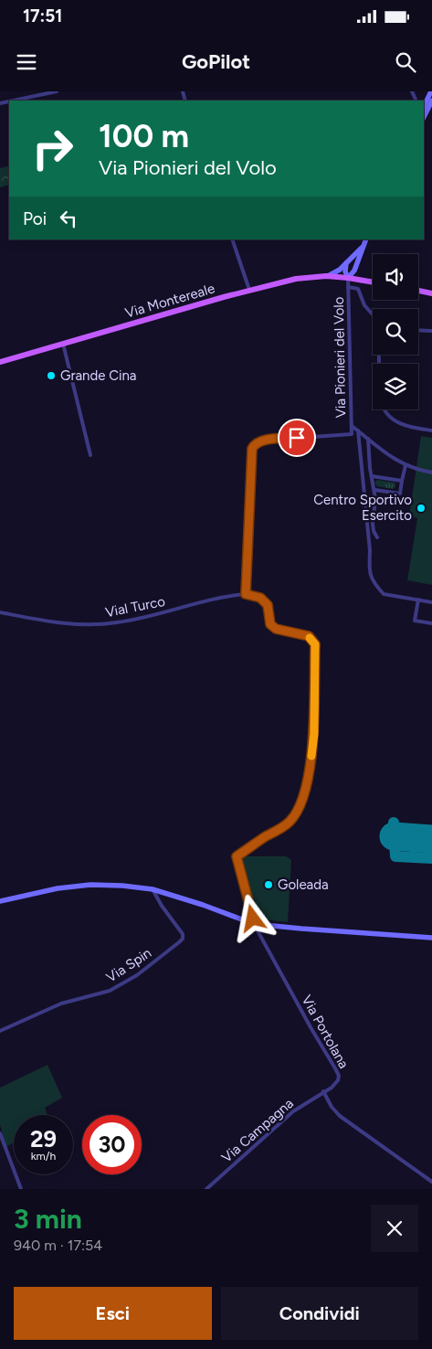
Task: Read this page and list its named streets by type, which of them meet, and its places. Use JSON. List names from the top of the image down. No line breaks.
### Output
{"streets":{"main road":["Via Montereale"],"street":["Via Pionieri del Volo","Vial Turco","Via Spin","Via Portolana","Via Campagna"]},"crossings":[["Via Montereale","Via Pionieri del Volo"],["Via Pionieri del Volo","Vial Turco"],["Via Portolana","Via Campagna"]],"places":["Grande Cina","Centro Sportivo Esercito","Goleada"],"page":{"status":"17:51","header":"GoPilot","turn":["100 m","Via Pionieri del Volo"],"then":"Poi","speed":"29 km/h","limit":"30","heading":["3 min","940 m · 17:54"],"buttons":["Esci","Condividi"]}}
